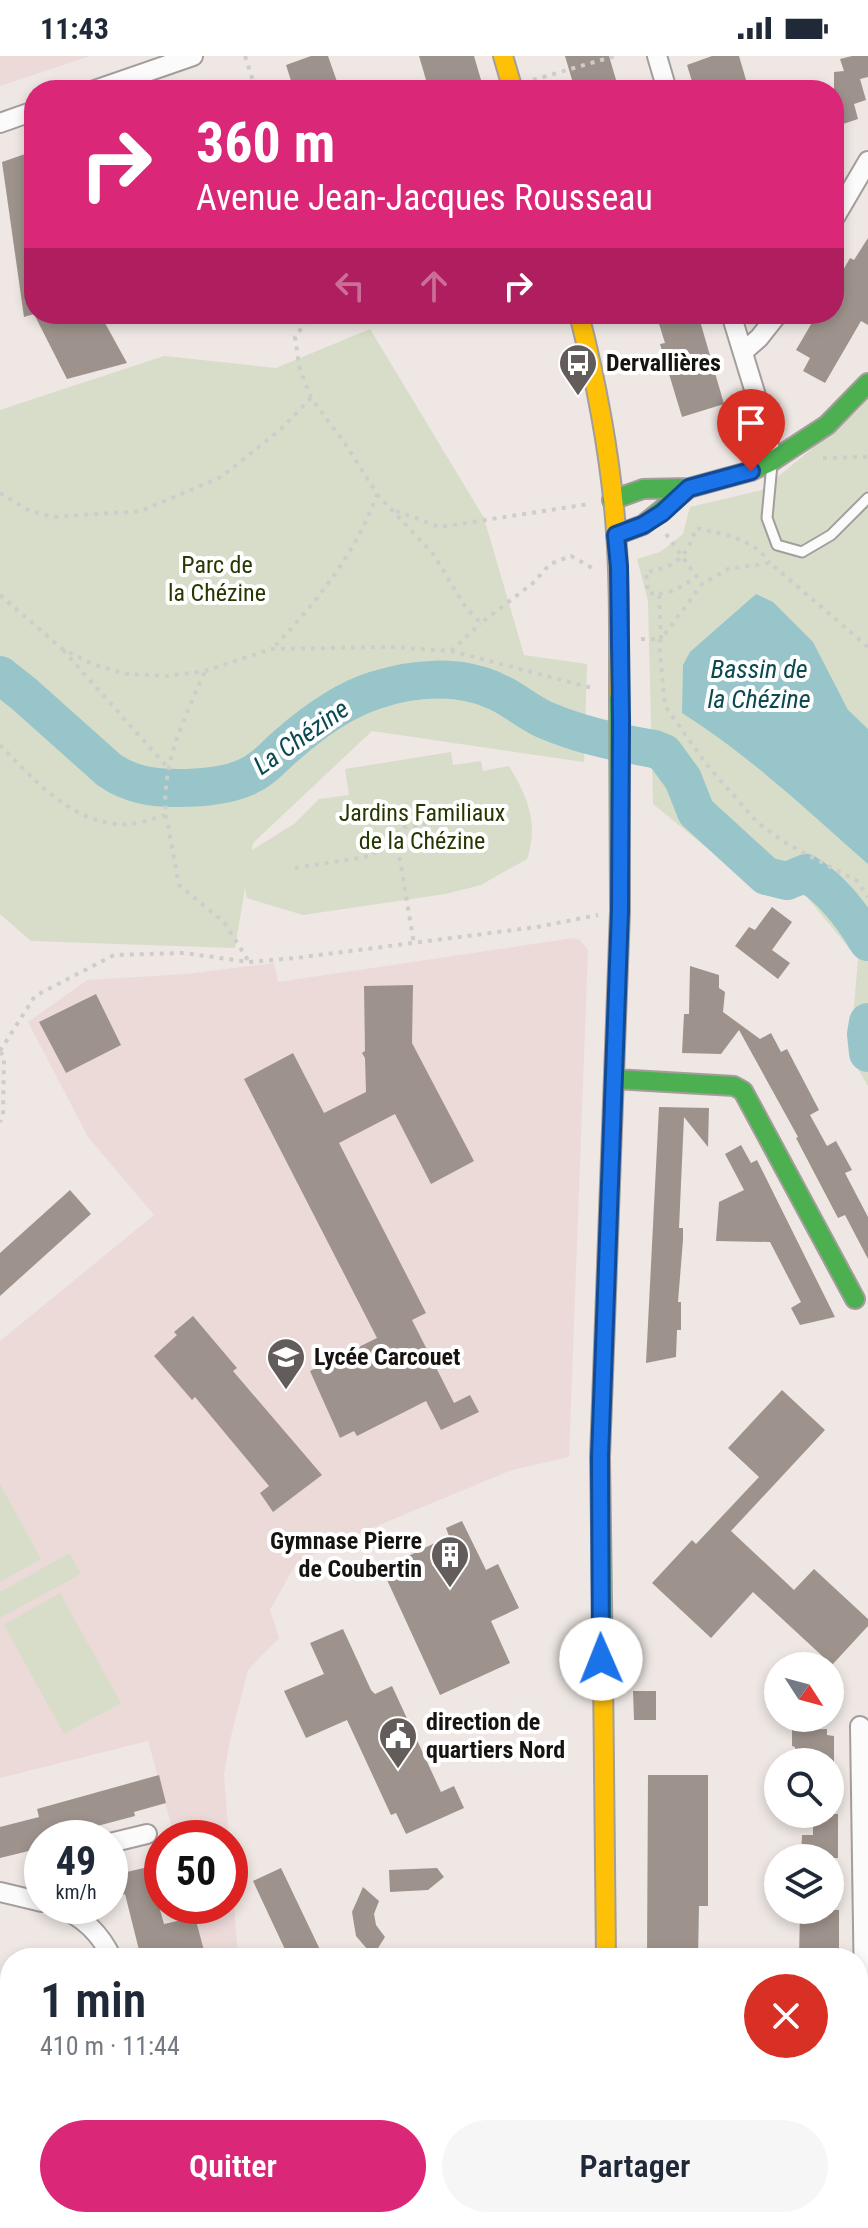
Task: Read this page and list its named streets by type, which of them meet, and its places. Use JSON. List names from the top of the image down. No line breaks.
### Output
{"water":["Bassin de la Chézine","La Chézine"],"parks":["Parc de la Chézine","Jardins Familiaux de la Chézine"],"places":{"bus stop":["Dervallières"],"school or university":["Lycée Carcouet"],"building":["Gymnase Pierre de Coubertin"],"public building":["direction de quartiers Nord"]},"north":"bottom right","page":{"status":"11:43","turn":["360 m","Avenue Jean-Jacques Rousseau"],"speed":"49 km/h","limit":"50","heading":["1 min","410 m · 11:44"],"buttons":["Quitter","Partager"]}}
